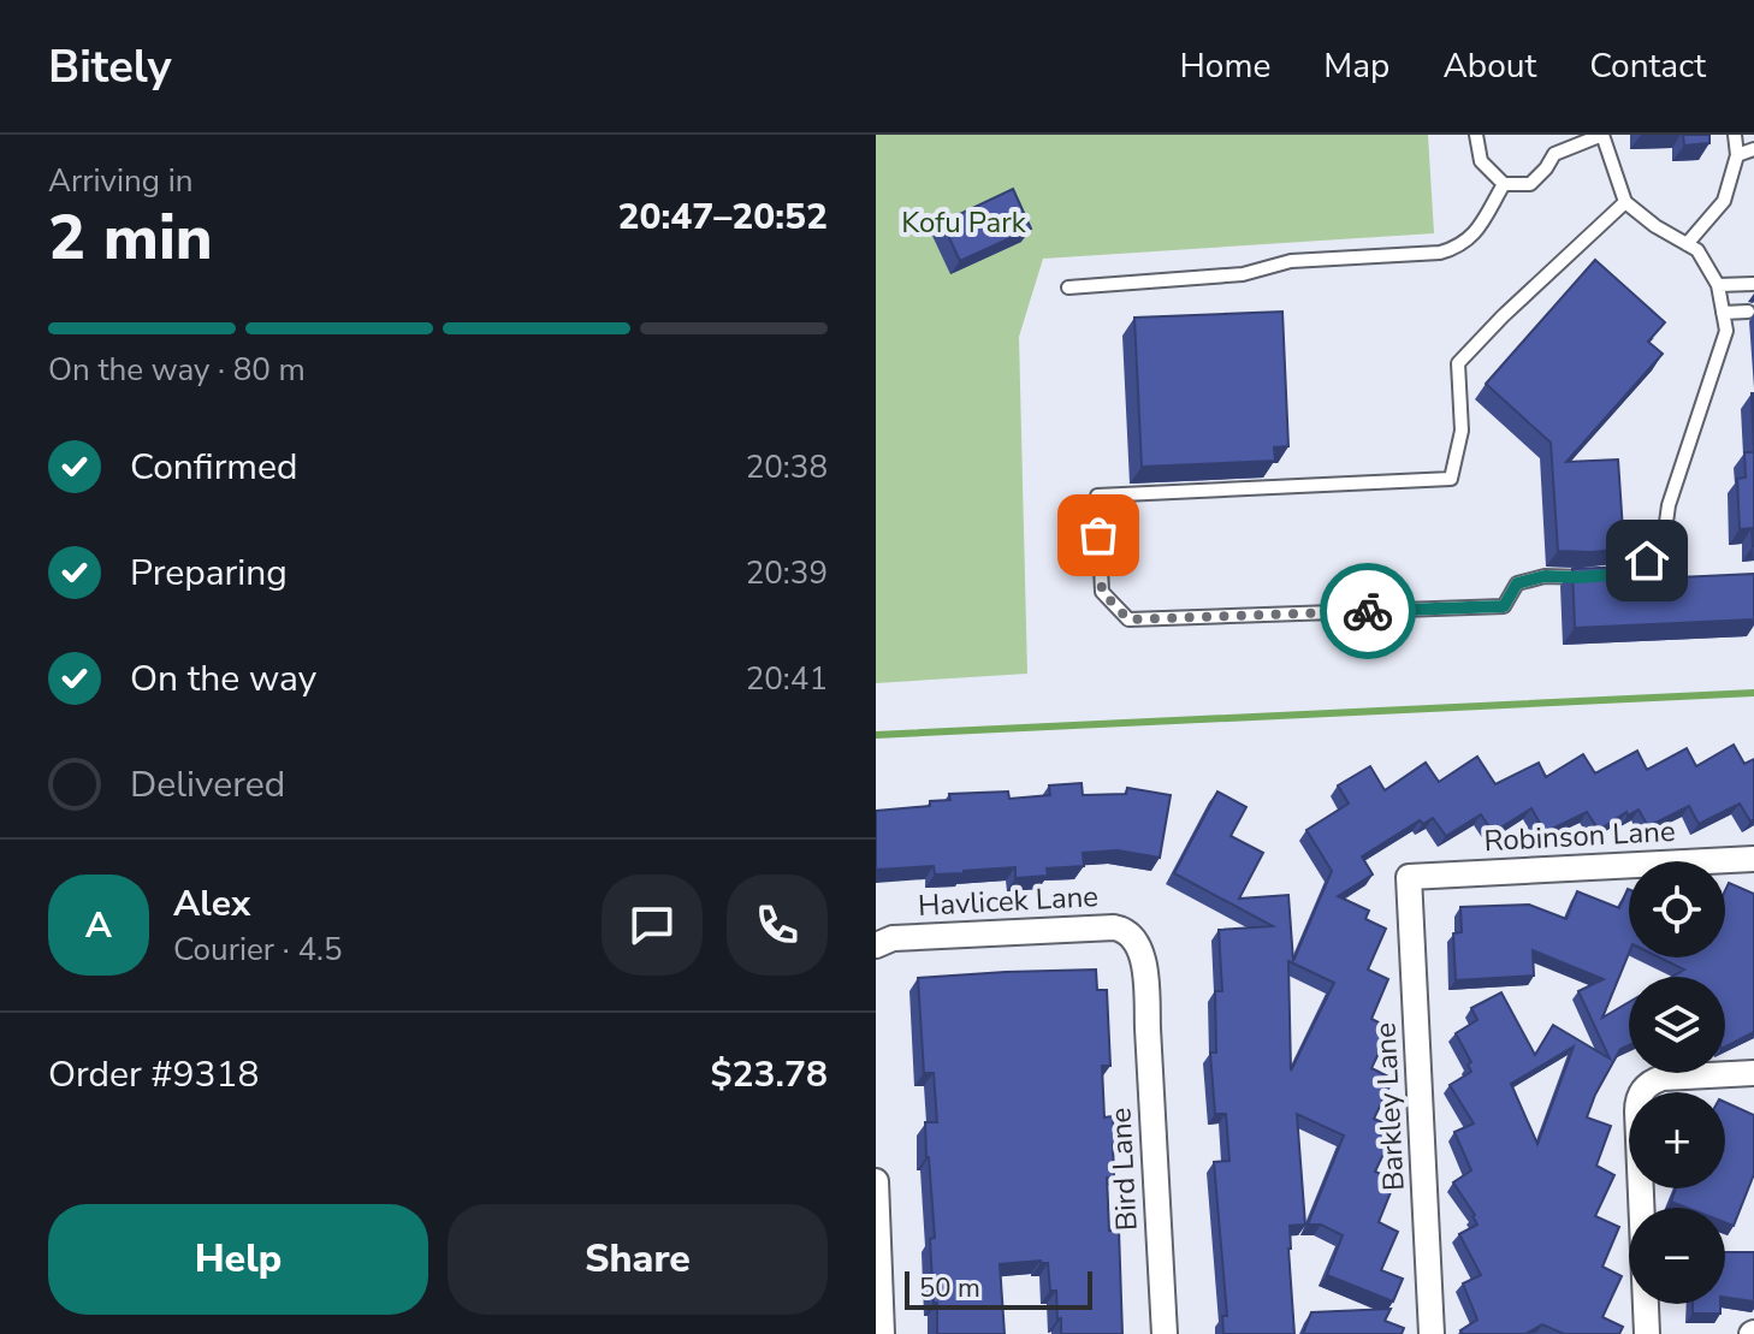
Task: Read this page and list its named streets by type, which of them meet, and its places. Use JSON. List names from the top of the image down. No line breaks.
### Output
{"streets":{"street":["Robinson Lane","Havlicek Lane","Barkley Lane","Bird Lane"]},"crossings":[["Robinson Lane","Barkley Lane"],["Havlicek Lane","Bird Lane"]],"parks":["Kofu Park"],"scale_bar":"50 m","page":{"header":"Bitely","nav":["Home","Map","About","Contact"],"heading":["2 min","Arriving in","20:47–20:52"],"panel":["Alex","Courier · 4.5","Order #9318","$23.78"],"bar":"On the way · 80 m","list":[["Confirmed","20:38"],["Preparing","20:39"],["On the way","20:41"],"Delivered"],"map_buttons":["+","−"],"round":"A","buttons":["Help","Share"],"scale":"50 m"}}
